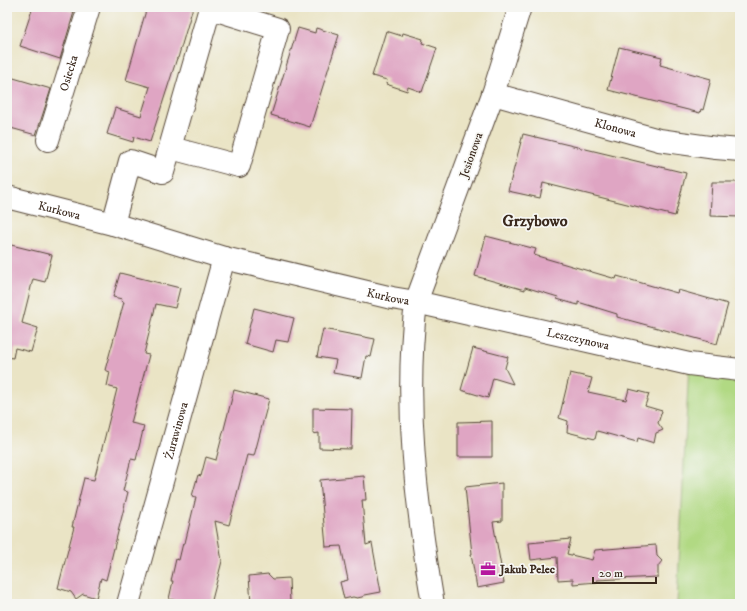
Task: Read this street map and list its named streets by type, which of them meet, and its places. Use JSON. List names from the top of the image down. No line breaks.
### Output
{"streets":{"street":["Osiecka","Klonowa","Jesionowa","Kurkowa","Leszczynowa","Żurawinowa"]},"crossings":[["Klonowa","Jesionowa"],["Jesionowa","Kurkowa"],["Jesionowa","Leszczynowa"],["Kurkowa","Leszczynowa"],["Kurkowa","Żurawinowa"]],"districts":["Grzybowo"],"places":{"office":["Jakub Pelec"]},"scale_bar":"20 m"}
